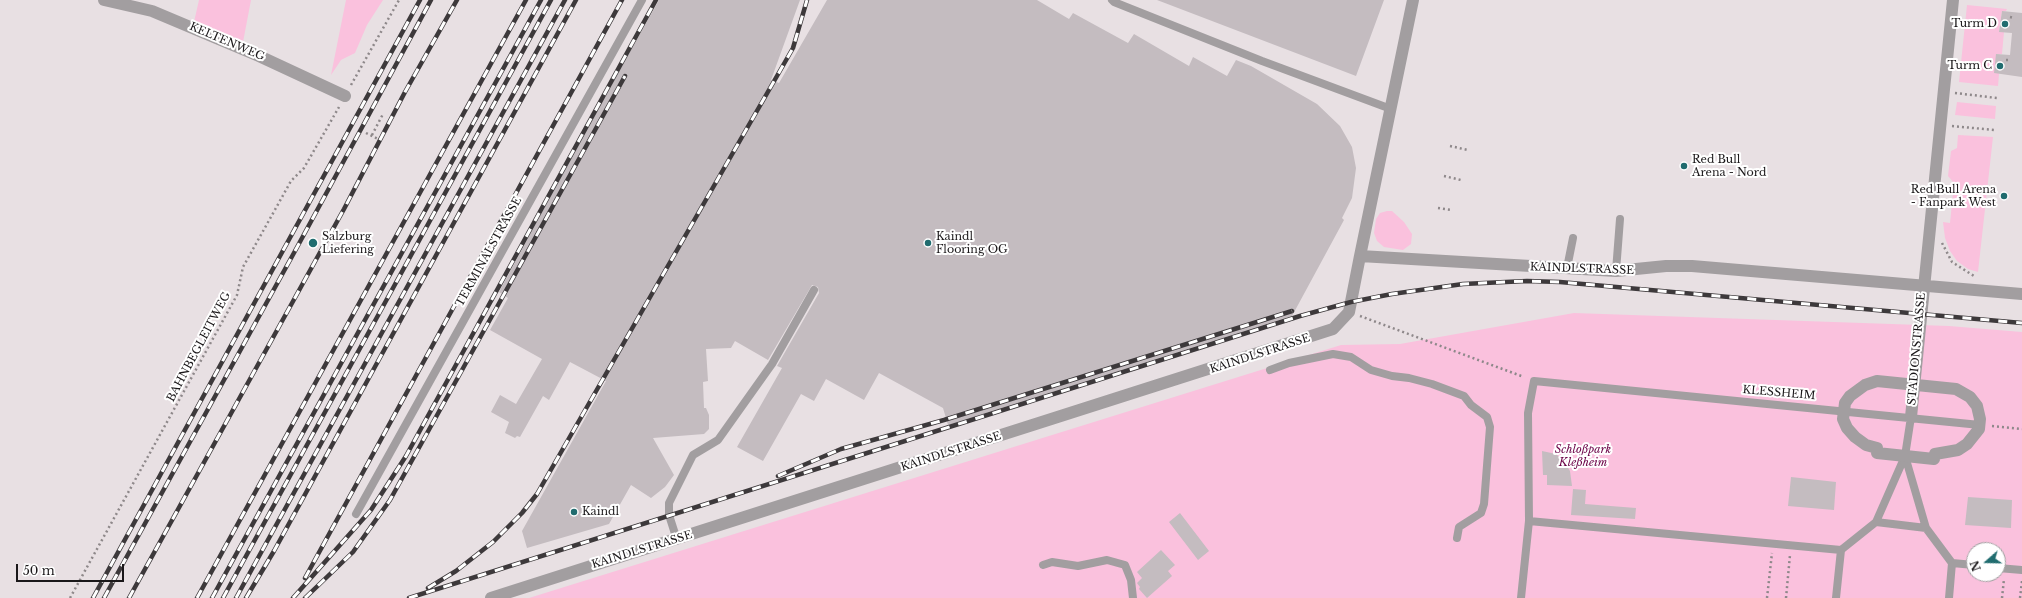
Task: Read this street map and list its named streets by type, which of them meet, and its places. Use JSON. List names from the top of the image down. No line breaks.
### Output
{"streets":{"street":["KELTENWEG","KAINDLSTRASSE","STADIONSTRASSE"],"lane":["TERMINALSTRASSE","KLESSHEIM"],"path":["BAHNBEGLEITWEG"]},"crossings":[["KELTENWEG","BAHNBEGLEITWEG"],["KAINDLSTRASSE","STADIONSTRASSE"],["STADIONSTRASSE","KLESSHEIM"]],"parks":["Schloßpark Kleßheim"],"places":["Turm D","Turm C","Red Bull Arena - Nord","Red Bull Arena - Fanpark West","Salzburg Liefering","Kaindl Flooring OG","Kaindl"],"scale_bar":"50 m","north":"left"}
